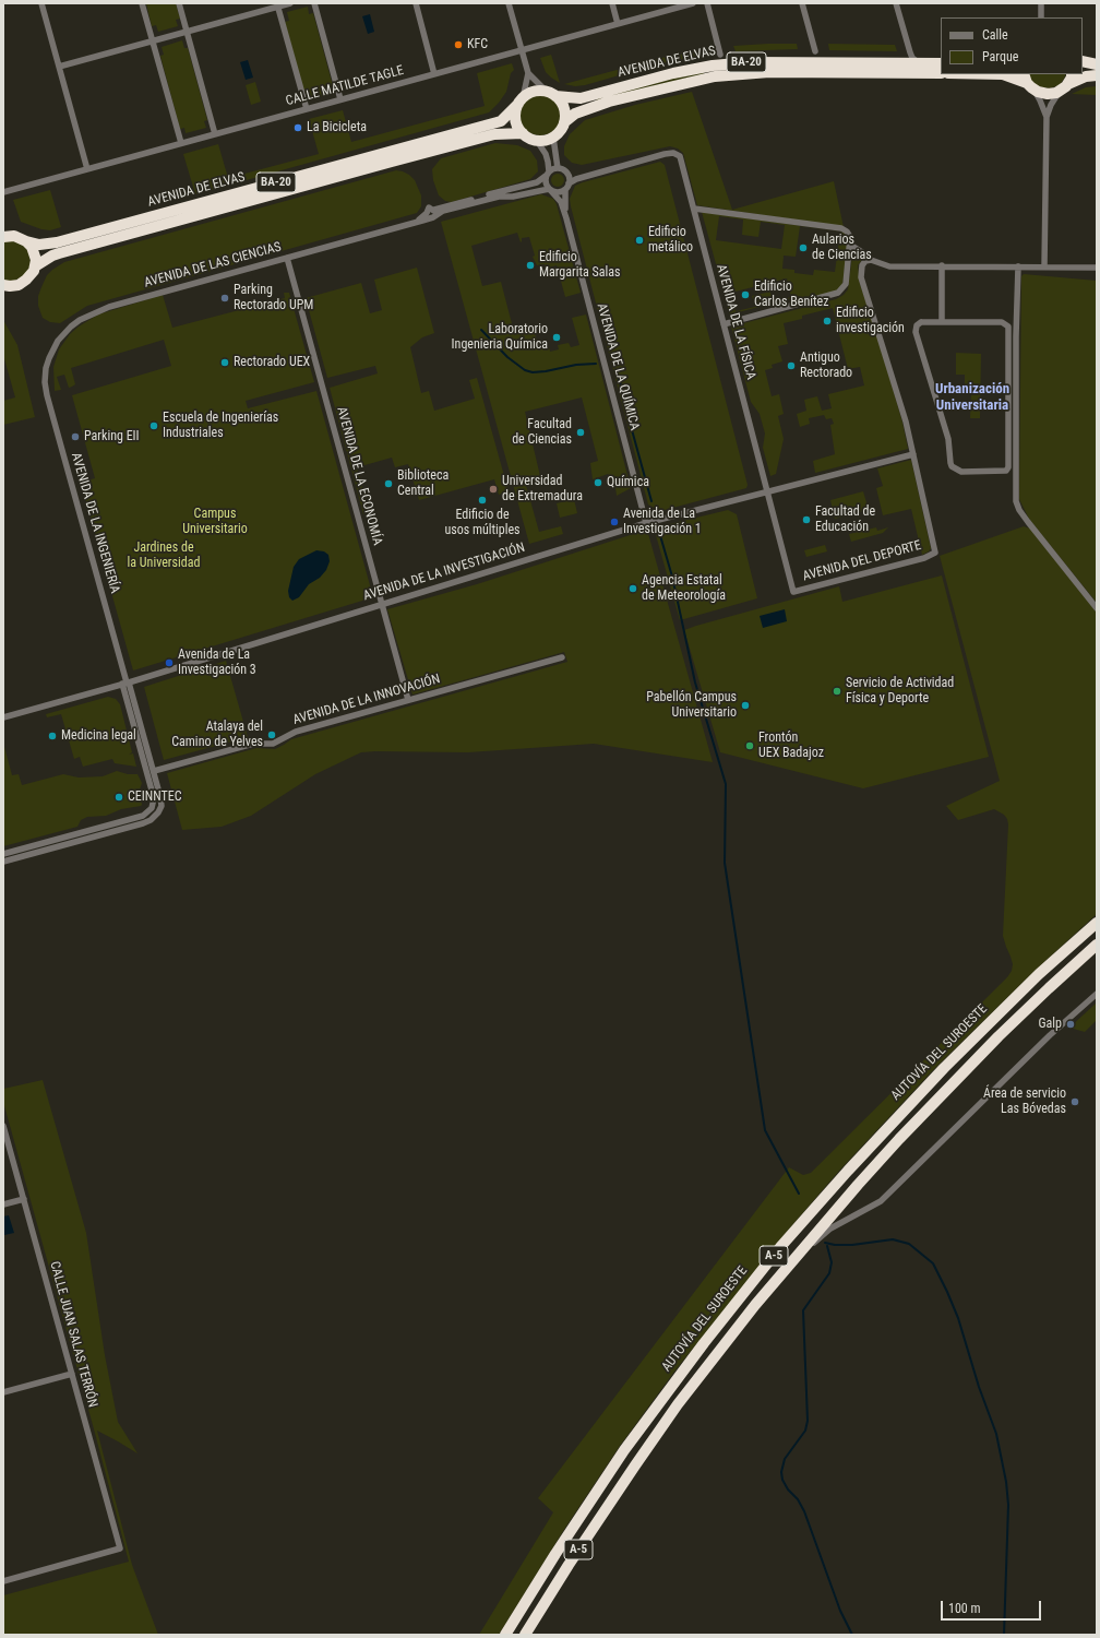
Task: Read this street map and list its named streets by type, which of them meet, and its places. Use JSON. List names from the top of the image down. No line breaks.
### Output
{"streets":{"highway":["AVENIDA DE ELVAS","BA-20","AUTOVÍA DEL SUROESTE","A-5"],"street":["CALLE MATILDE TAGLE","AVENIDA DE LAS CIENCIAS","AVENIDA DE LA FÍSICA","AVENIDA DE LA QUÍMICA","AVENIDA DE LA ECONOMÍA","AVENIDA DE LA INGENIERÍA","AVENIDA DEL DEPORTE","AVENIDA DE LA INVESTIGACIÓN","AVENIDA DE LA INNOVACIÓN","CALLE JUAN SALAS TERRÓN"]},"crossings":[["AVENIDA DE ELVAS","BA-20"],["AVENIDA DE LAS CIENCIAS","AVENIDA DE LA FÍSICA"],["AVENIDA DE LAS CIENCIAS","AVENIDA DE LA QUÍMICA"],["AVENIDA DE LAS CIENCIAS","AVENIDA DE LA ECONOMÍA"],["AVENIDA DE LAS CIENCIAS","AVENIDA DE LA INGENIERÍA"],["AVENIDA DE LA FÍSICA","AVENIDA DE LA QUÍMICA"],["AVENIDA DE LA FÍSICA","AVENIDA DEL DEPORTE"],["AVENIDA DE LA FÍSICA","AVENIDA DE LA INVESTIGACIÓN"],["AVENIDA DE LA QUÍMICA","AVENIDA DE LA INVESTIGACIÓN"],["AVENIDA DE LA ECONOMÍA","AVENIDA DE LA INVESTIGACIÓN"],["AVENIDA DE LA ECONOMÍA","AVENIDA DE LA INNOVACIÓN"],["AVENIDA DE LA INGENIERÍA","AVENIDA DE LA INVESTIGACIÓN"],["AVENIDA DEL DEPORTE","AVENIDA DE LA INVESTIGACIÓN"]],"districts":["Urbanización Universitaria"],"parks":["Campus Universitario","Jardines de la Universidad"],"places":["KFC","La Bicicleta","Edificio metálico","Aularios de Ciencias","Edificio Margarita Salas","Edificio Carlos Benítez","Parking Rectorado UPM","Edificio investigación","Laboratorio Ingenieria Química","Rectorado UEX","Antiguo Rectorado","Escuela de Ingenierías Industriales","Facultad de Ciencias","Parking EII","Química","Biblioteca Central","Universidad de Extremadura","Edificio de usos múltiples","Facultad de Educación","Avenida de La Investigación 1","Agencia Estatal de Meteorología","Avenida de La Investigación 3","Servicio de Actividad Física y Deporte","Pabellón Campus Universitario","Atalaya del Camino de Yelves","Medicina legal","Frontón UEX Badajoz","CEINNTEC","Galp","Área de servicio Las Bóvedas"],"legend":["Calle","Parque"],"scale_bar":"100 m"}
